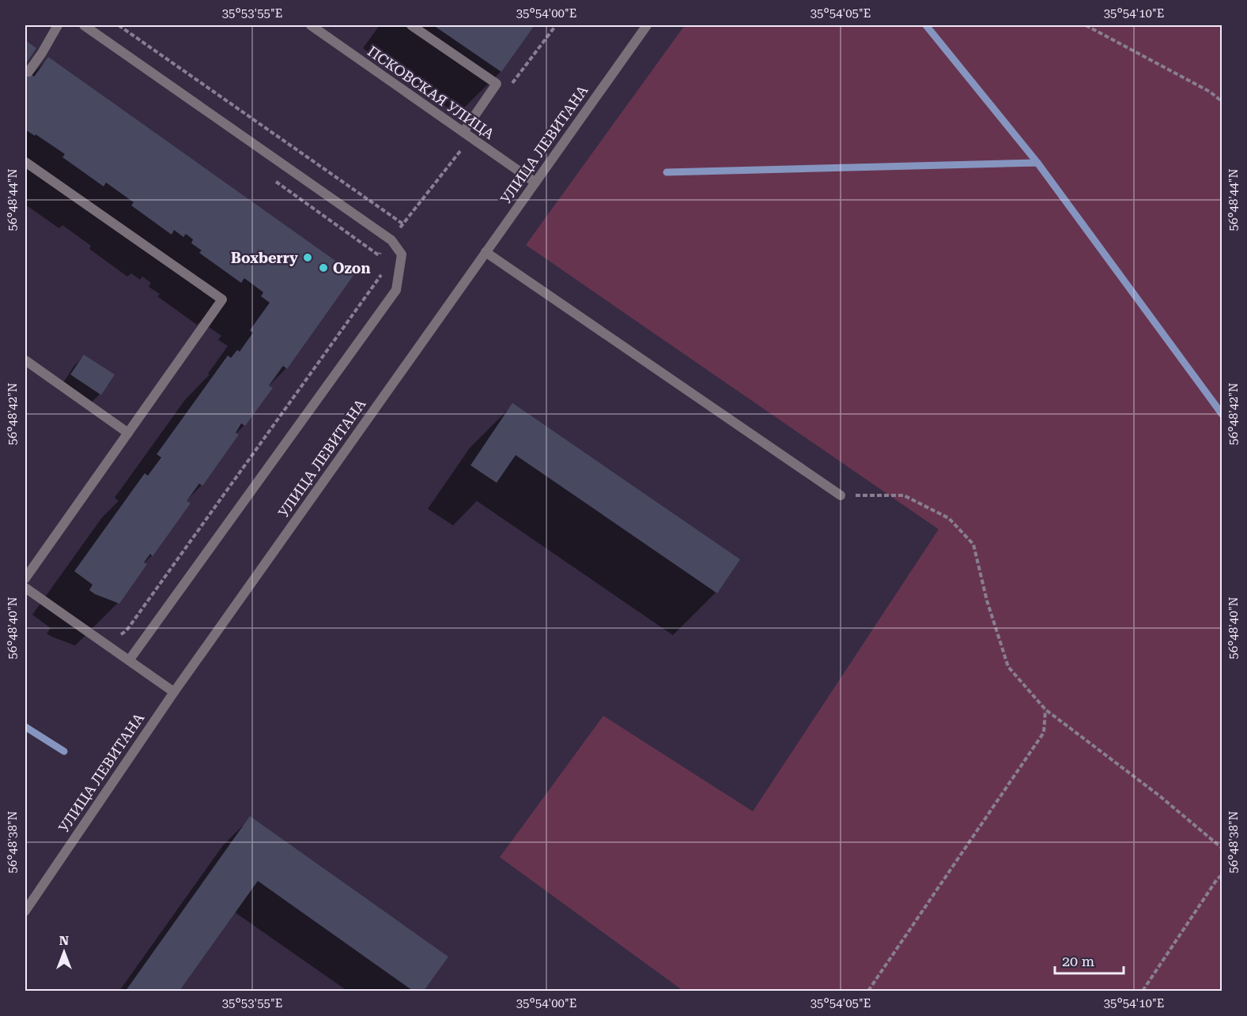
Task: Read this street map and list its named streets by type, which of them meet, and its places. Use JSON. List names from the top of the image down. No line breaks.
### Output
{"streets":{"street":["ПСКОВСКАЯ УЛИЦА","УЛИЦА ЛЕВИТАНА"]},"crossings":[["ПСКОВСКАЯ УЛИЦА","УЛИЦА ЛЕВИТАНА"]],"places":["Boxberry","Ozon"],"scale_bar":"20 m","north":"top","coordinates":["35°53'55\"E","35°54'00\"E","35°54'05\"E","35°54'10\"E","56°48'44\"N","56°48'42\"N","56°48'40\"N","56°48'38\"N"]}
